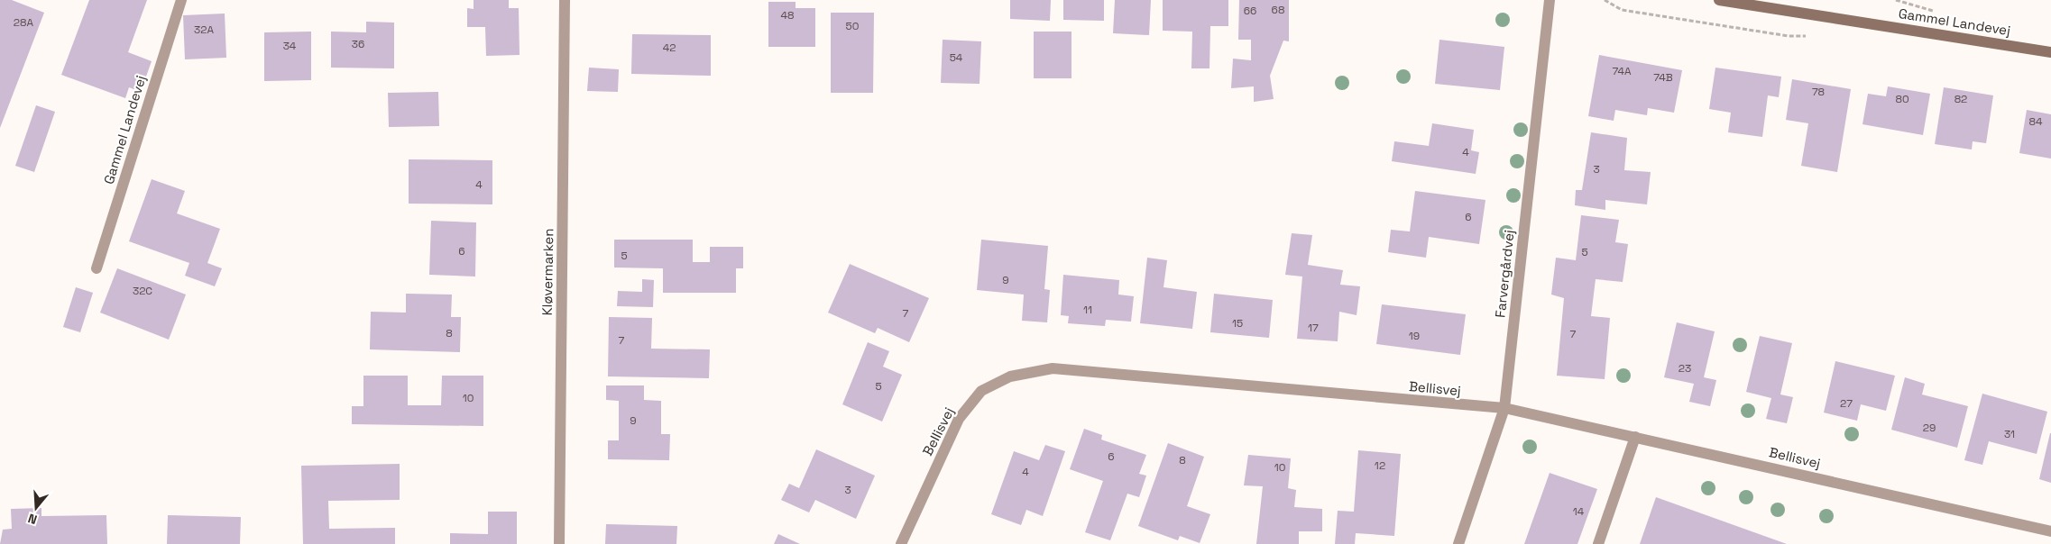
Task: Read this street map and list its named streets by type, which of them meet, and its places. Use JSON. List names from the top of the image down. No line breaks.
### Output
{"streets":{"street":["Gammel Landevej","Kløvermarken","Farvergårdvej","Bellisvej"]},"crossings":[["Farvergårdvej","Bellisvej"]],"house_numbers":["68","66","48","28A","50","32A","36","34","42","54","74A","74B","78","80","82","84","4","3","4","6","6","5","5","9","32C","11","7","15","17","8","7","19","7","23","5","10","27","9","29","31","6","8","12","10","4","3","14"],"north":"bottom"}
